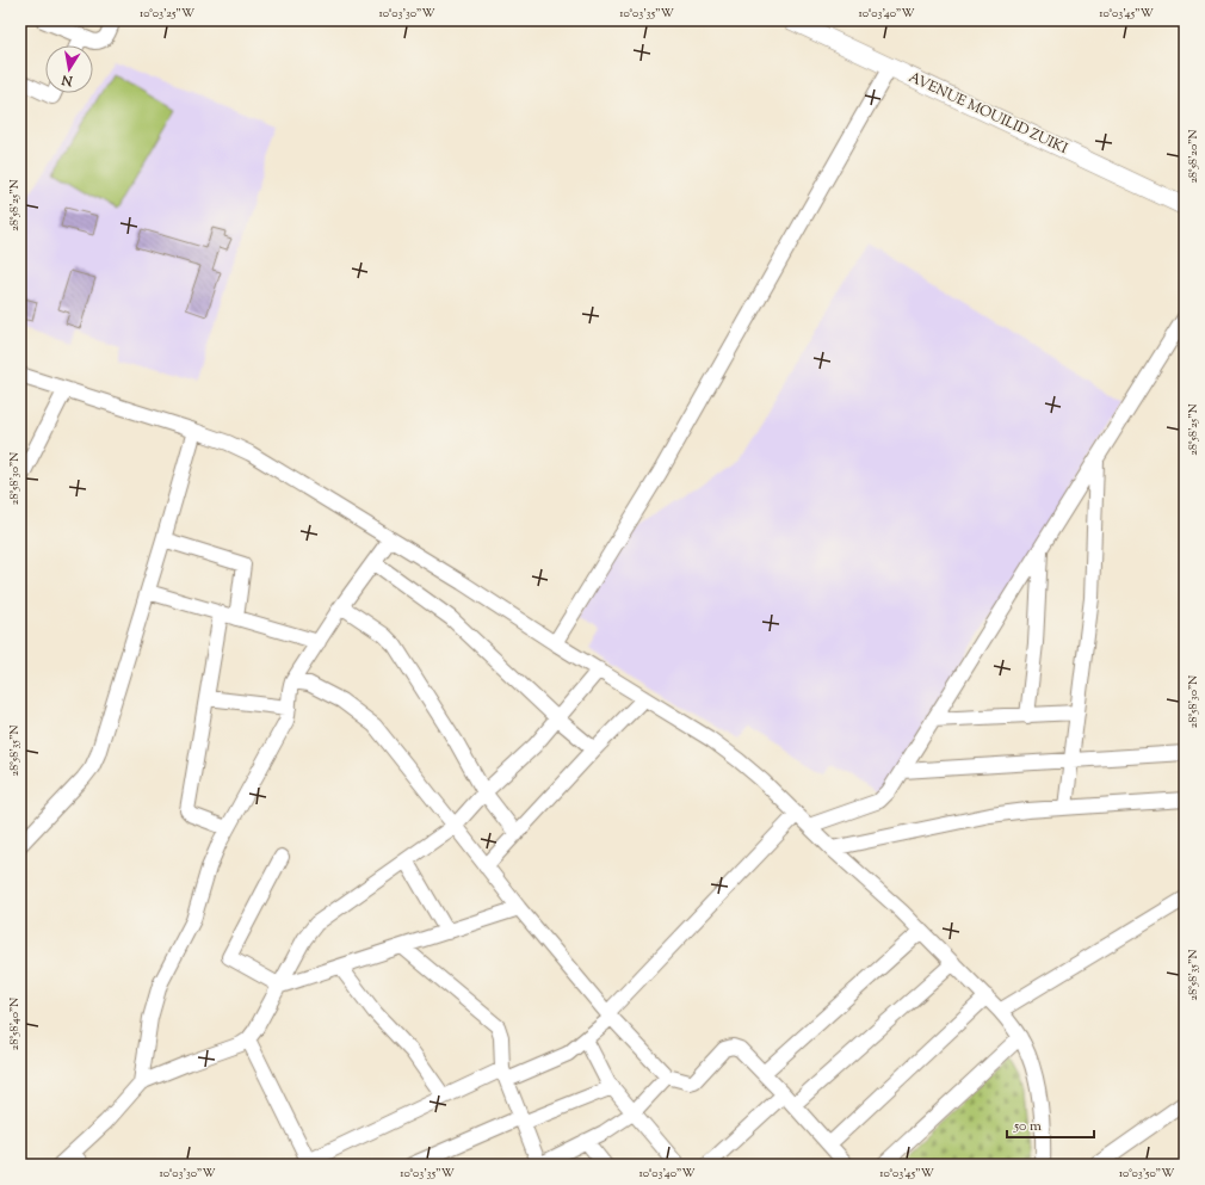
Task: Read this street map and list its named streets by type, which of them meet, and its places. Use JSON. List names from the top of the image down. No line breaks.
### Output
{"streets":{"main road":["AVENUE MOUILID ZUIKI"]},"scale_bar":"50 m","north":"bottom","coordinates":["10°03'25\"W","10°03'30\"W","10°03'35\"W","10°03'40\"W","10°03'45\"W","28°58'20\"N","28°58'25\"N","28°58'30\"N","28°58'35\"N","28°58'40\"N","10°03'50\"W"]}
